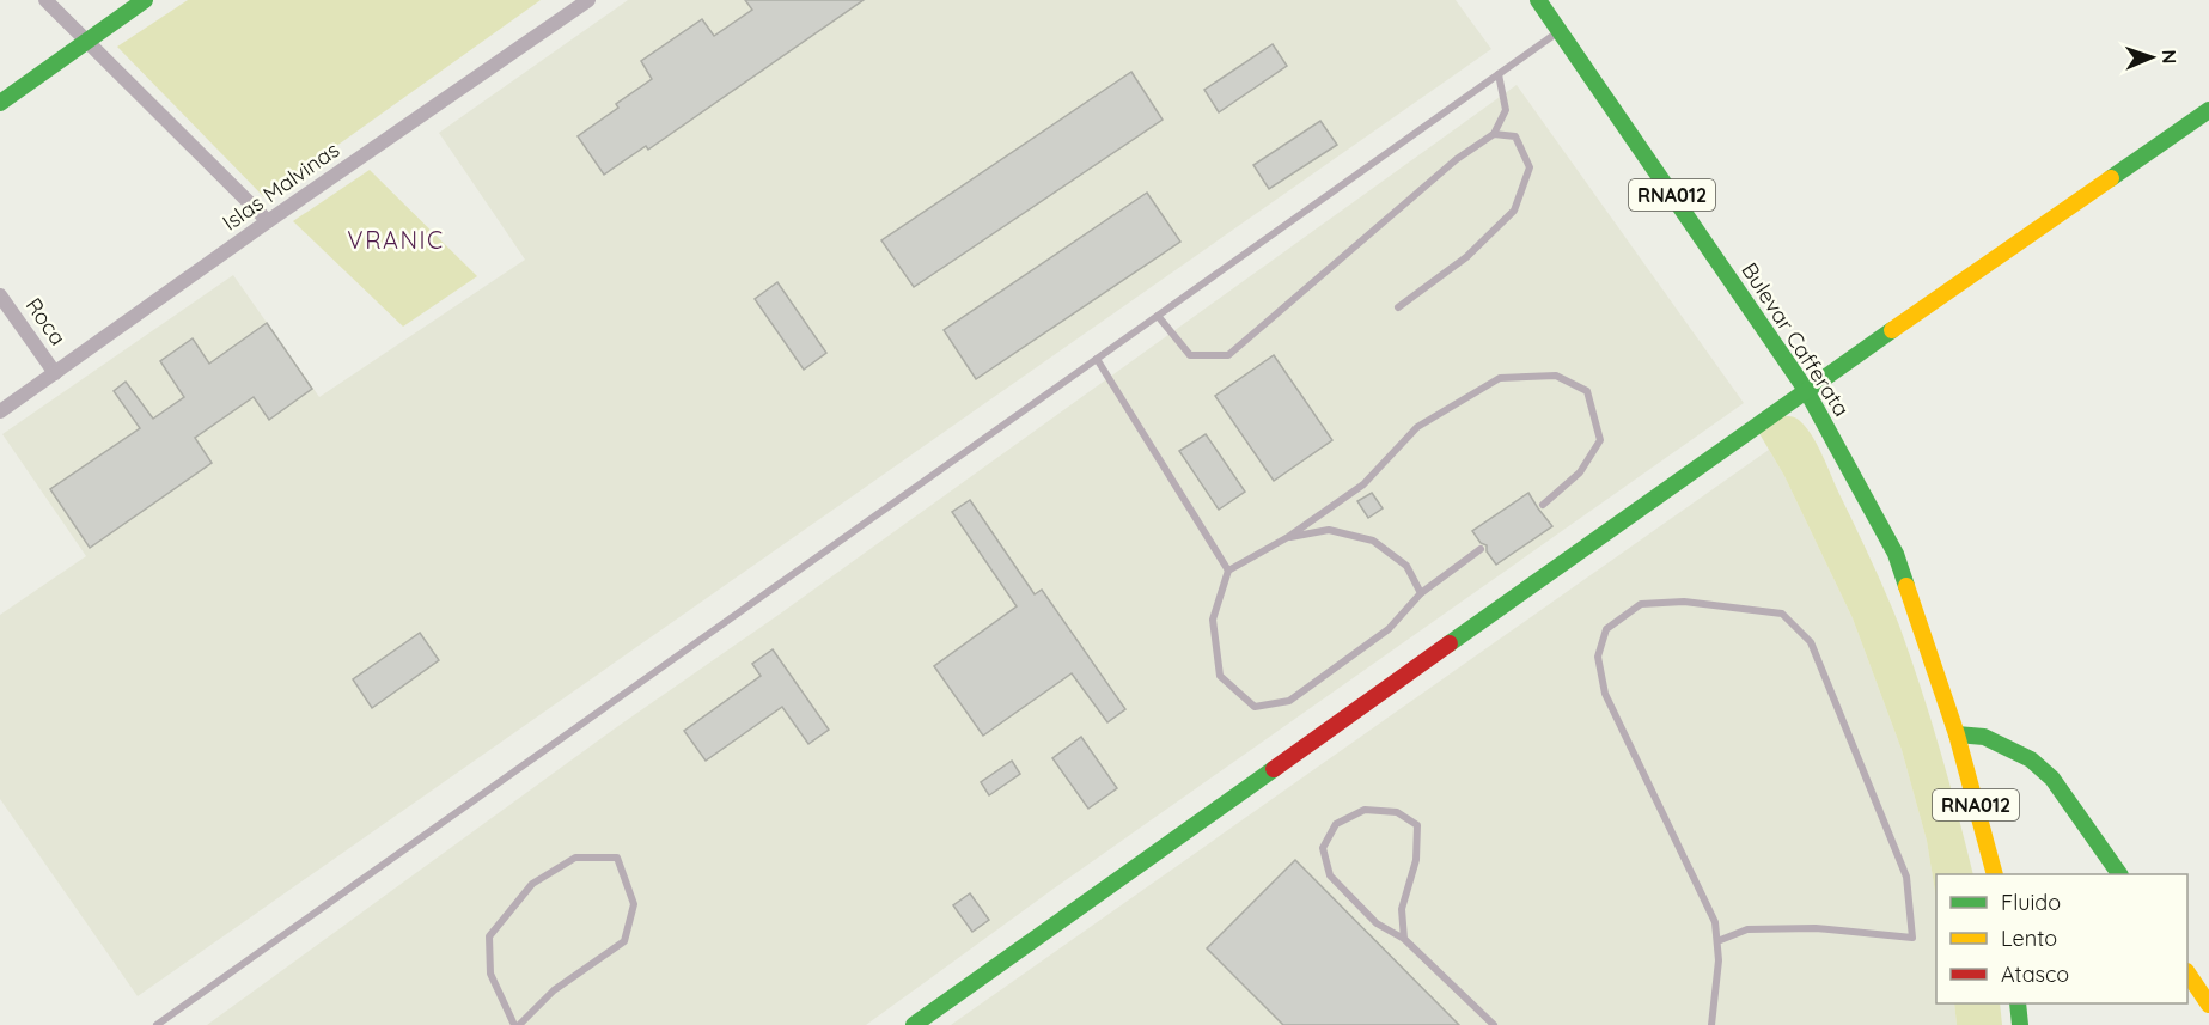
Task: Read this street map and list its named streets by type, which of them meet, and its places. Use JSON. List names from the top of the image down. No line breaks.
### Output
{"streets":{"main road":["RNA012","Bulevar Cafferata"],"street":["Islas Malvinas","Roca"]},"crossings":[["Islas Malvinas","Roca"],["RNA012","Bulevar Cafferata"]],"districts":["VRANIC"],"legend":["Fluido","Lento","Atasco"],"north":"right"}
